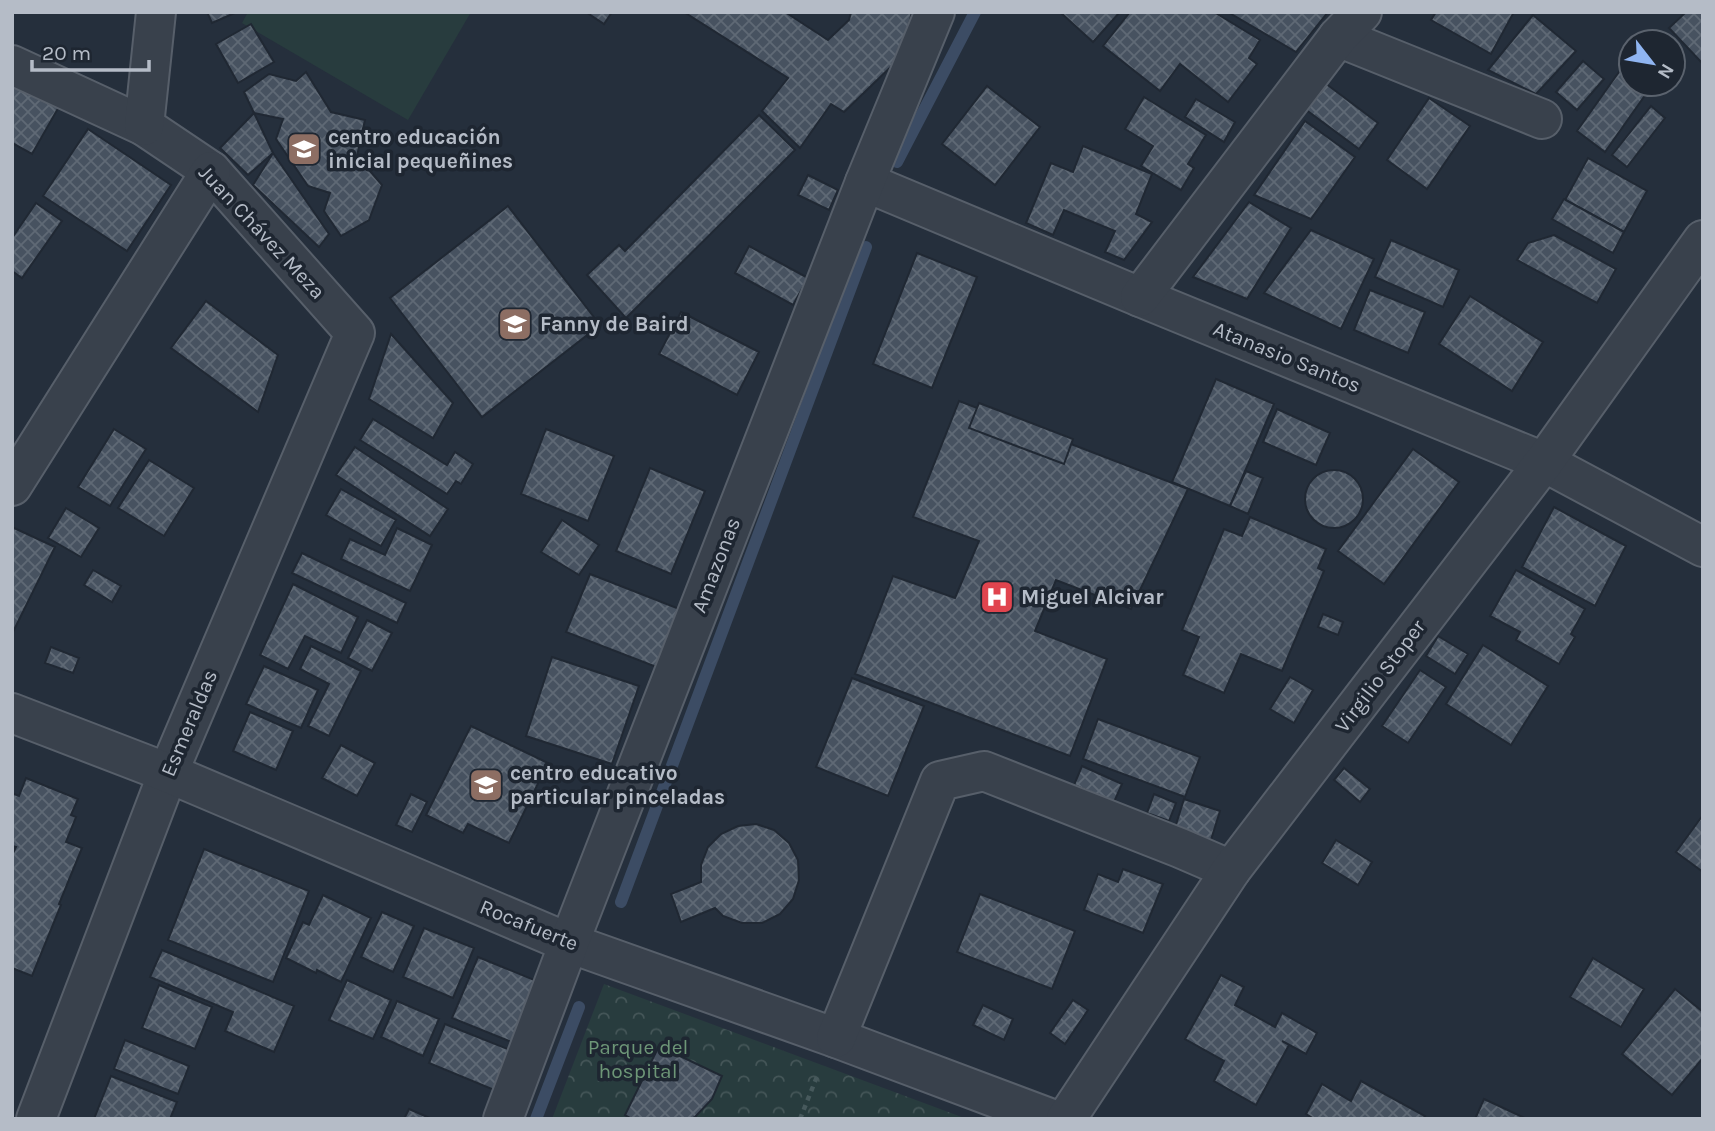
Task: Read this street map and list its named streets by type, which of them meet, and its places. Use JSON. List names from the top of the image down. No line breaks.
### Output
{"streets":{"street":["Juan Chávez Meza","Atanasio Santos","Amazonas","Virgilio Stoper","Esmeraldas","Rocafuerte"]},"crossings":[["Juan Chávez Meza","Esmeraldas"],["Atanasio Santos","Amazonas"],["Atanasio Santos","Virgilio Stoper"],["Amazonas","Rocafuerte"],["Esmeraldas","Rocafuerte"]],"parks":["Parque del hospital"],"places":{"school or university":["centro educación inicial pequeñines","Fanny de Baird","centro educativo particular pinceladas"],"hospital":["Miguel Alcivar"]},"scale_bar":"20 m","north":"bottom right"}
